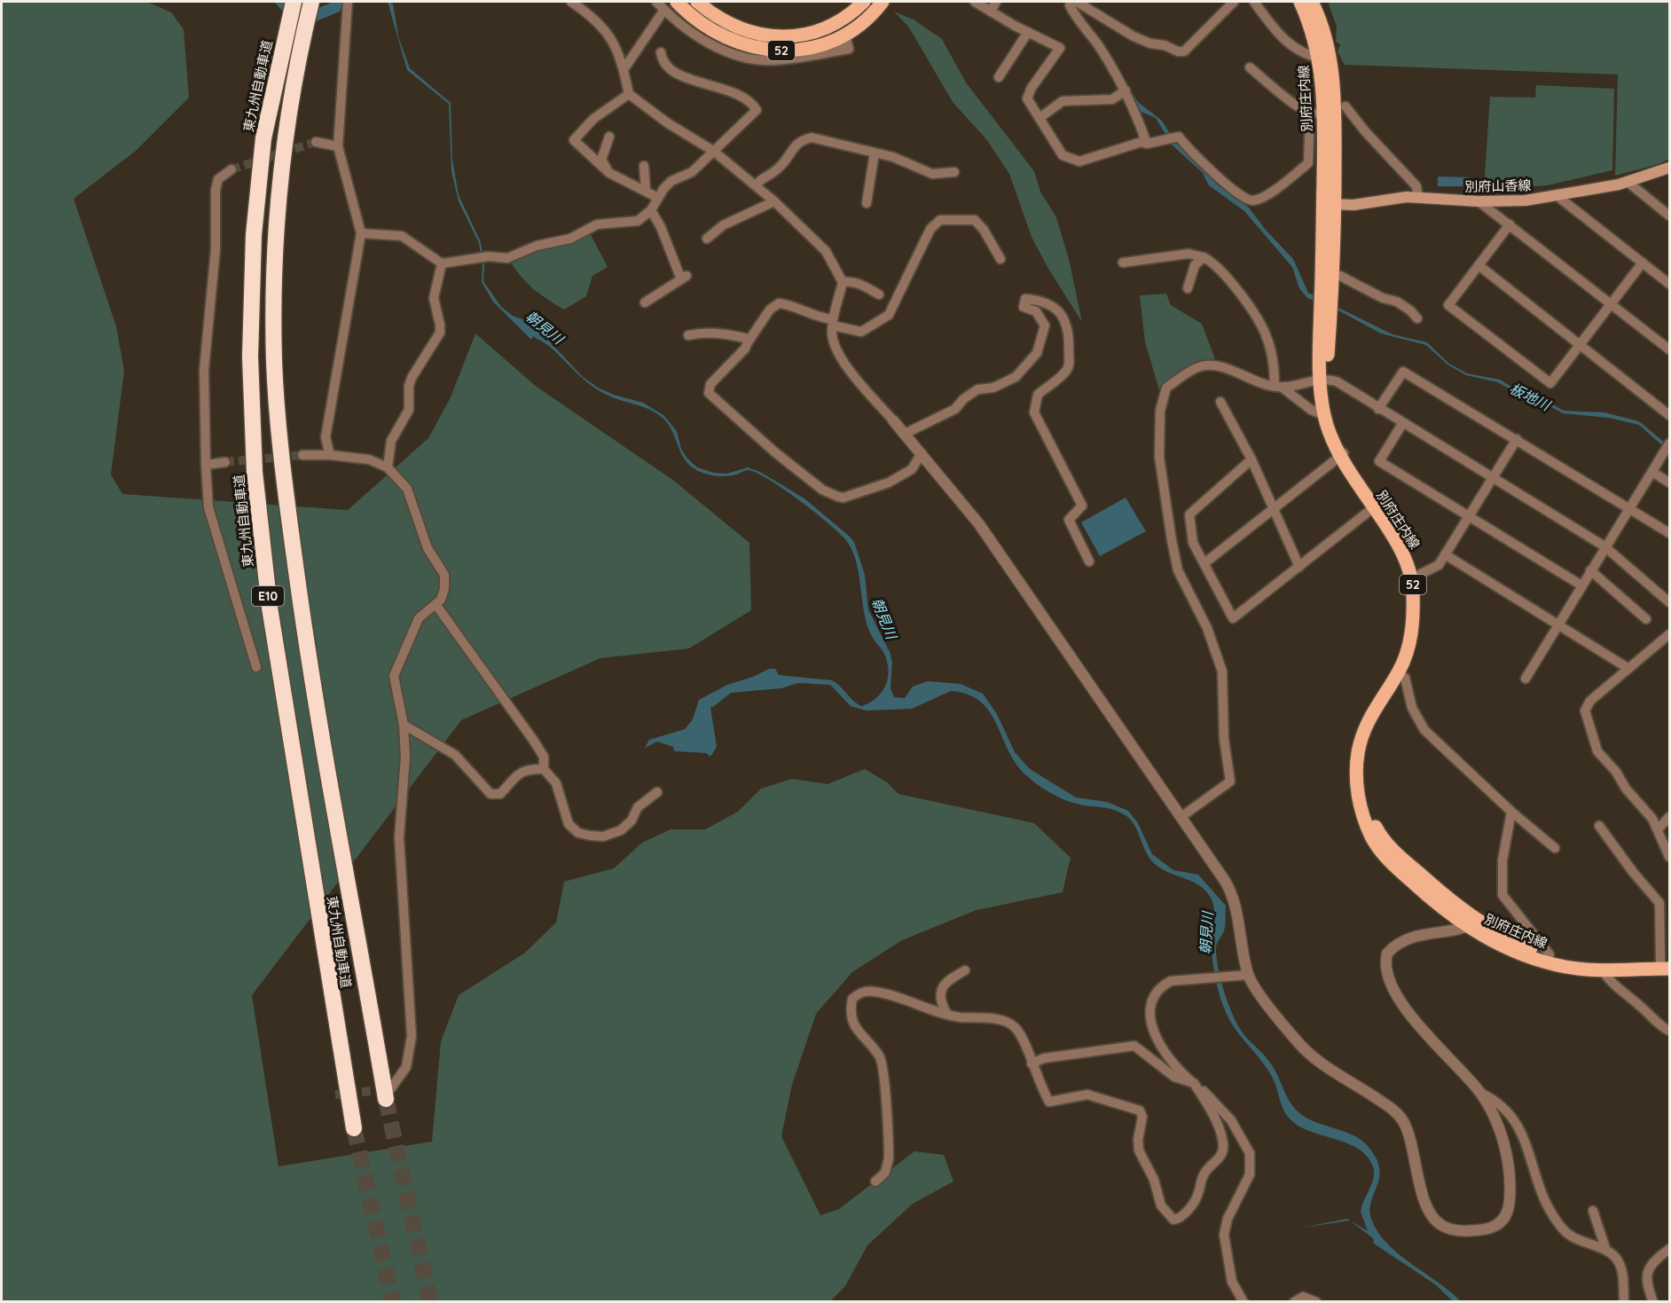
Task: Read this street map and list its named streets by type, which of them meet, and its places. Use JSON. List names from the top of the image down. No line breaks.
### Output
{"streets":{"highway":["東九州自動車道","E10"],"main road":["52","別府庄内線","別府山香線"]},"crossings":[["別府庄内線","別府山香線"]],"water":["朝見川","板地川"]}
